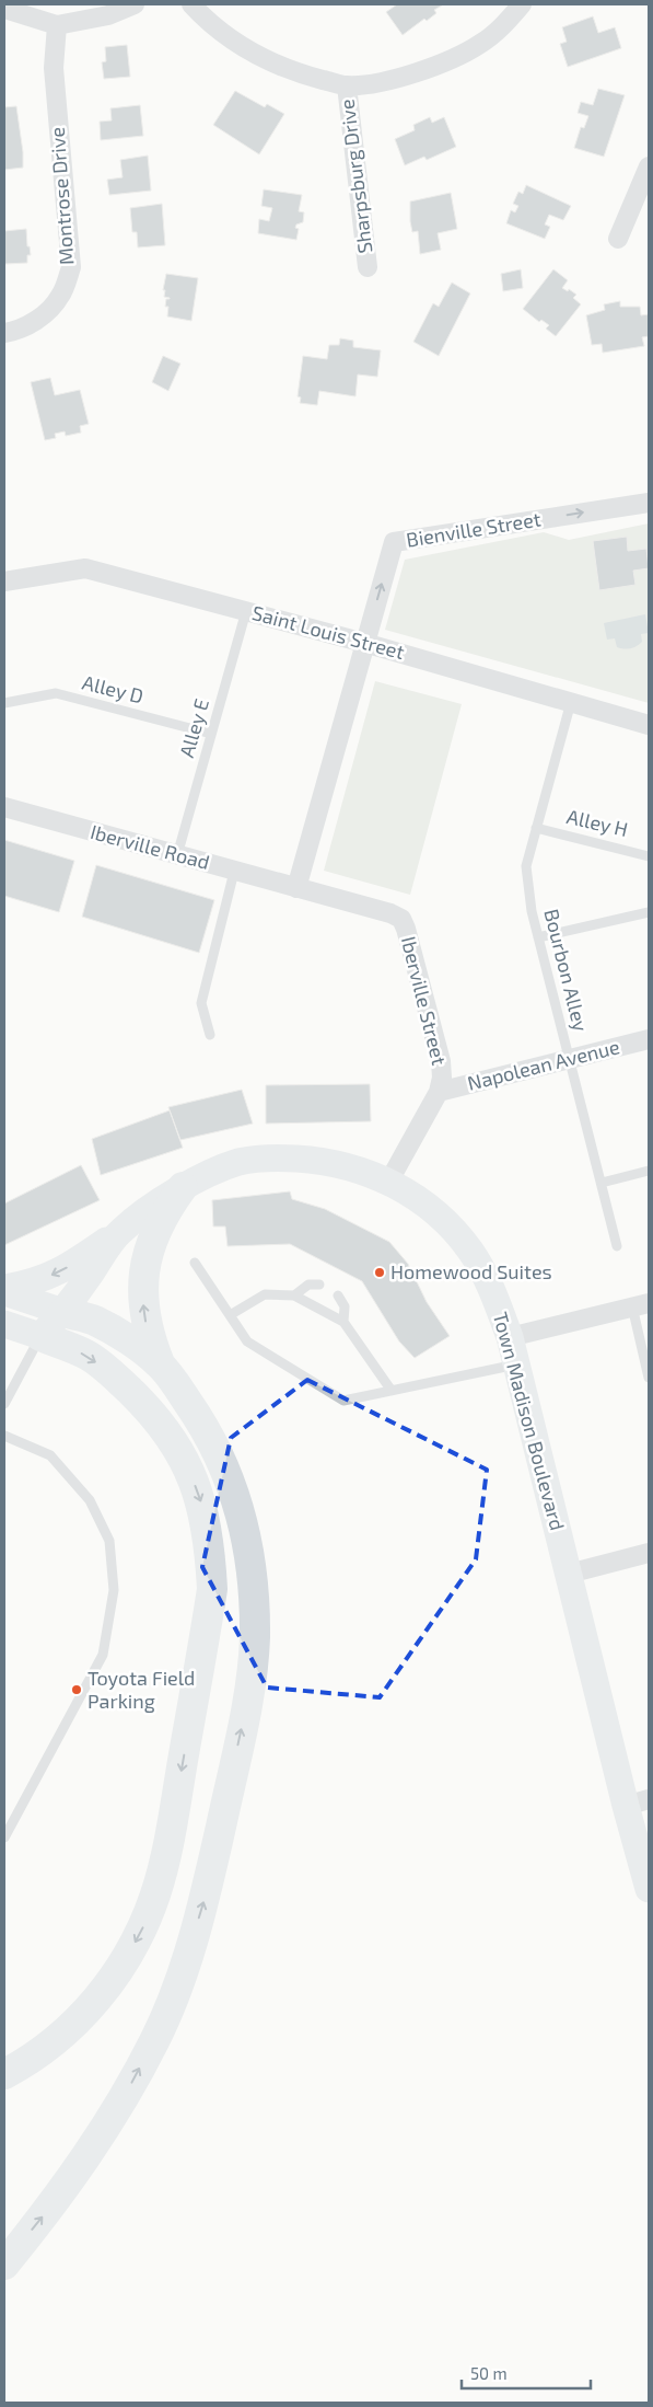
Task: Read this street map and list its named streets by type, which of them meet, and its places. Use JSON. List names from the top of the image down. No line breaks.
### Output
{"streets":{"street":["Sharpsburg Drive","Montrose Drive","Bienville Street","Saint Louis Street","Iberville Road","Iberville Street","Napolean Avenue","Town Madison Boulevard"],"lane":["Alley D","Alley E","Alley H","Bourbon Alley"]},"crossings":[["Bienville Street","Saint Louis Street"],["Bienville Street","Iberville Road"],["Bienville Street","Iberville Street"],["Saint Louis Street","Alley E"],["Saint Louis Street","Bourbon Alley"],["Alley D","Alley E"],["Alley E","Iberville Road"],["Alley H","Bourbon Alley"],["Iberville Road","Iberville Street"],["Bourbon Alley","Napolean Avenue"],["Iberville Street","Napolean Avenue"],["Iberville Street","Town Madison Boulevard"]],"one_way":["Bienville Street"],"places":["Homewood Suites","Toyota Field Parking"],"scale_bar":"50 m"}
